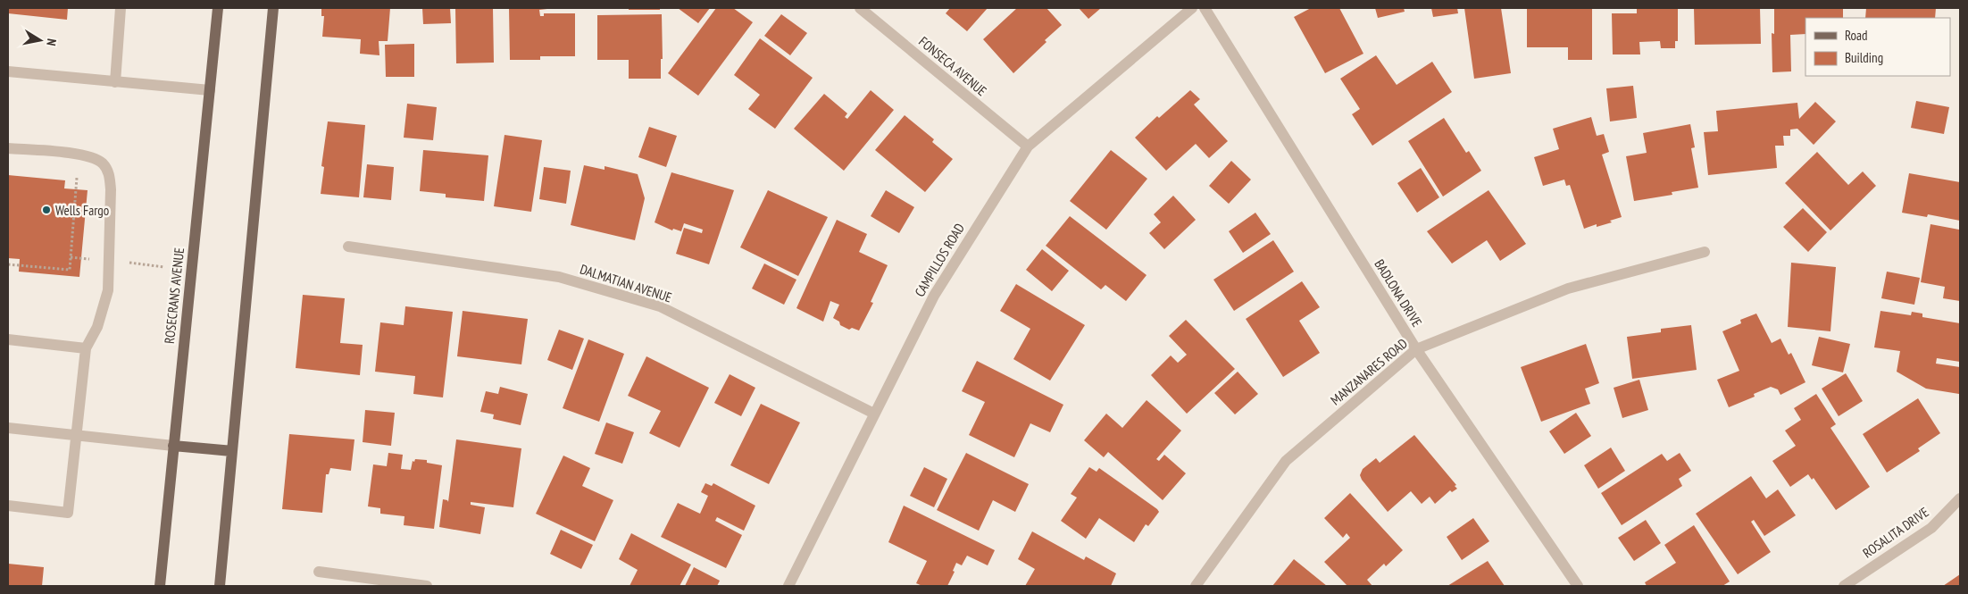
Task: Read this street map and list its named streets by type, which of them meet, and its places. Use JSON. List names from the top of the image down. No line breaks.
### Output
{"streets":{"main road":["ROSECRANS AVENUE"],"street":["FONSECA AVENUE","CAMPILLOS ROAD","DALMATIAN AVENUE","BADLONA DRIVE","MANZANARES ROAD","ROSALITA DRIVE"]},"crossings":[["FONSECA AVENUE","CAMPILLOS ROAD"],["CAMPILLOS ROAD","DALMATIAN AVENUE"],["BADLONA DRIVE","MANZANARES ROAD"]],"places":["Wells Fargo"],"legend":["Road","Building"],"north":"right"}
